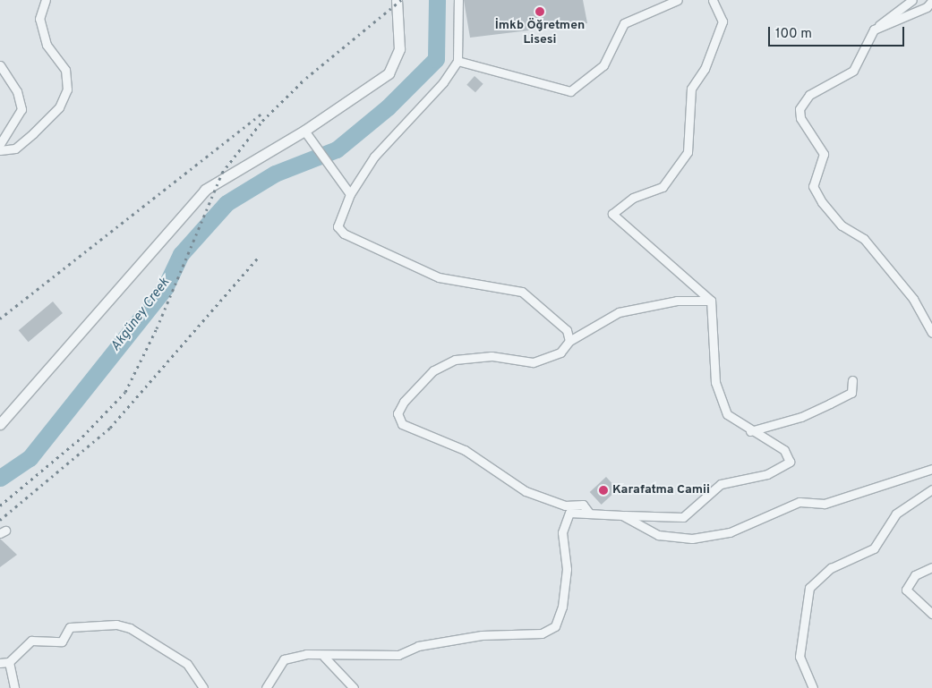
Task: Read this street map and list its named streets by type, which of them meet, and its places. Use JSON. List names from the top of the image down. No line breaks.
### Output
{"water":["Akgüney Creek"],"places":["İmkb Öğretmen Lisesi","Karafatma Camii"],"scale_bar":"100 m"}
